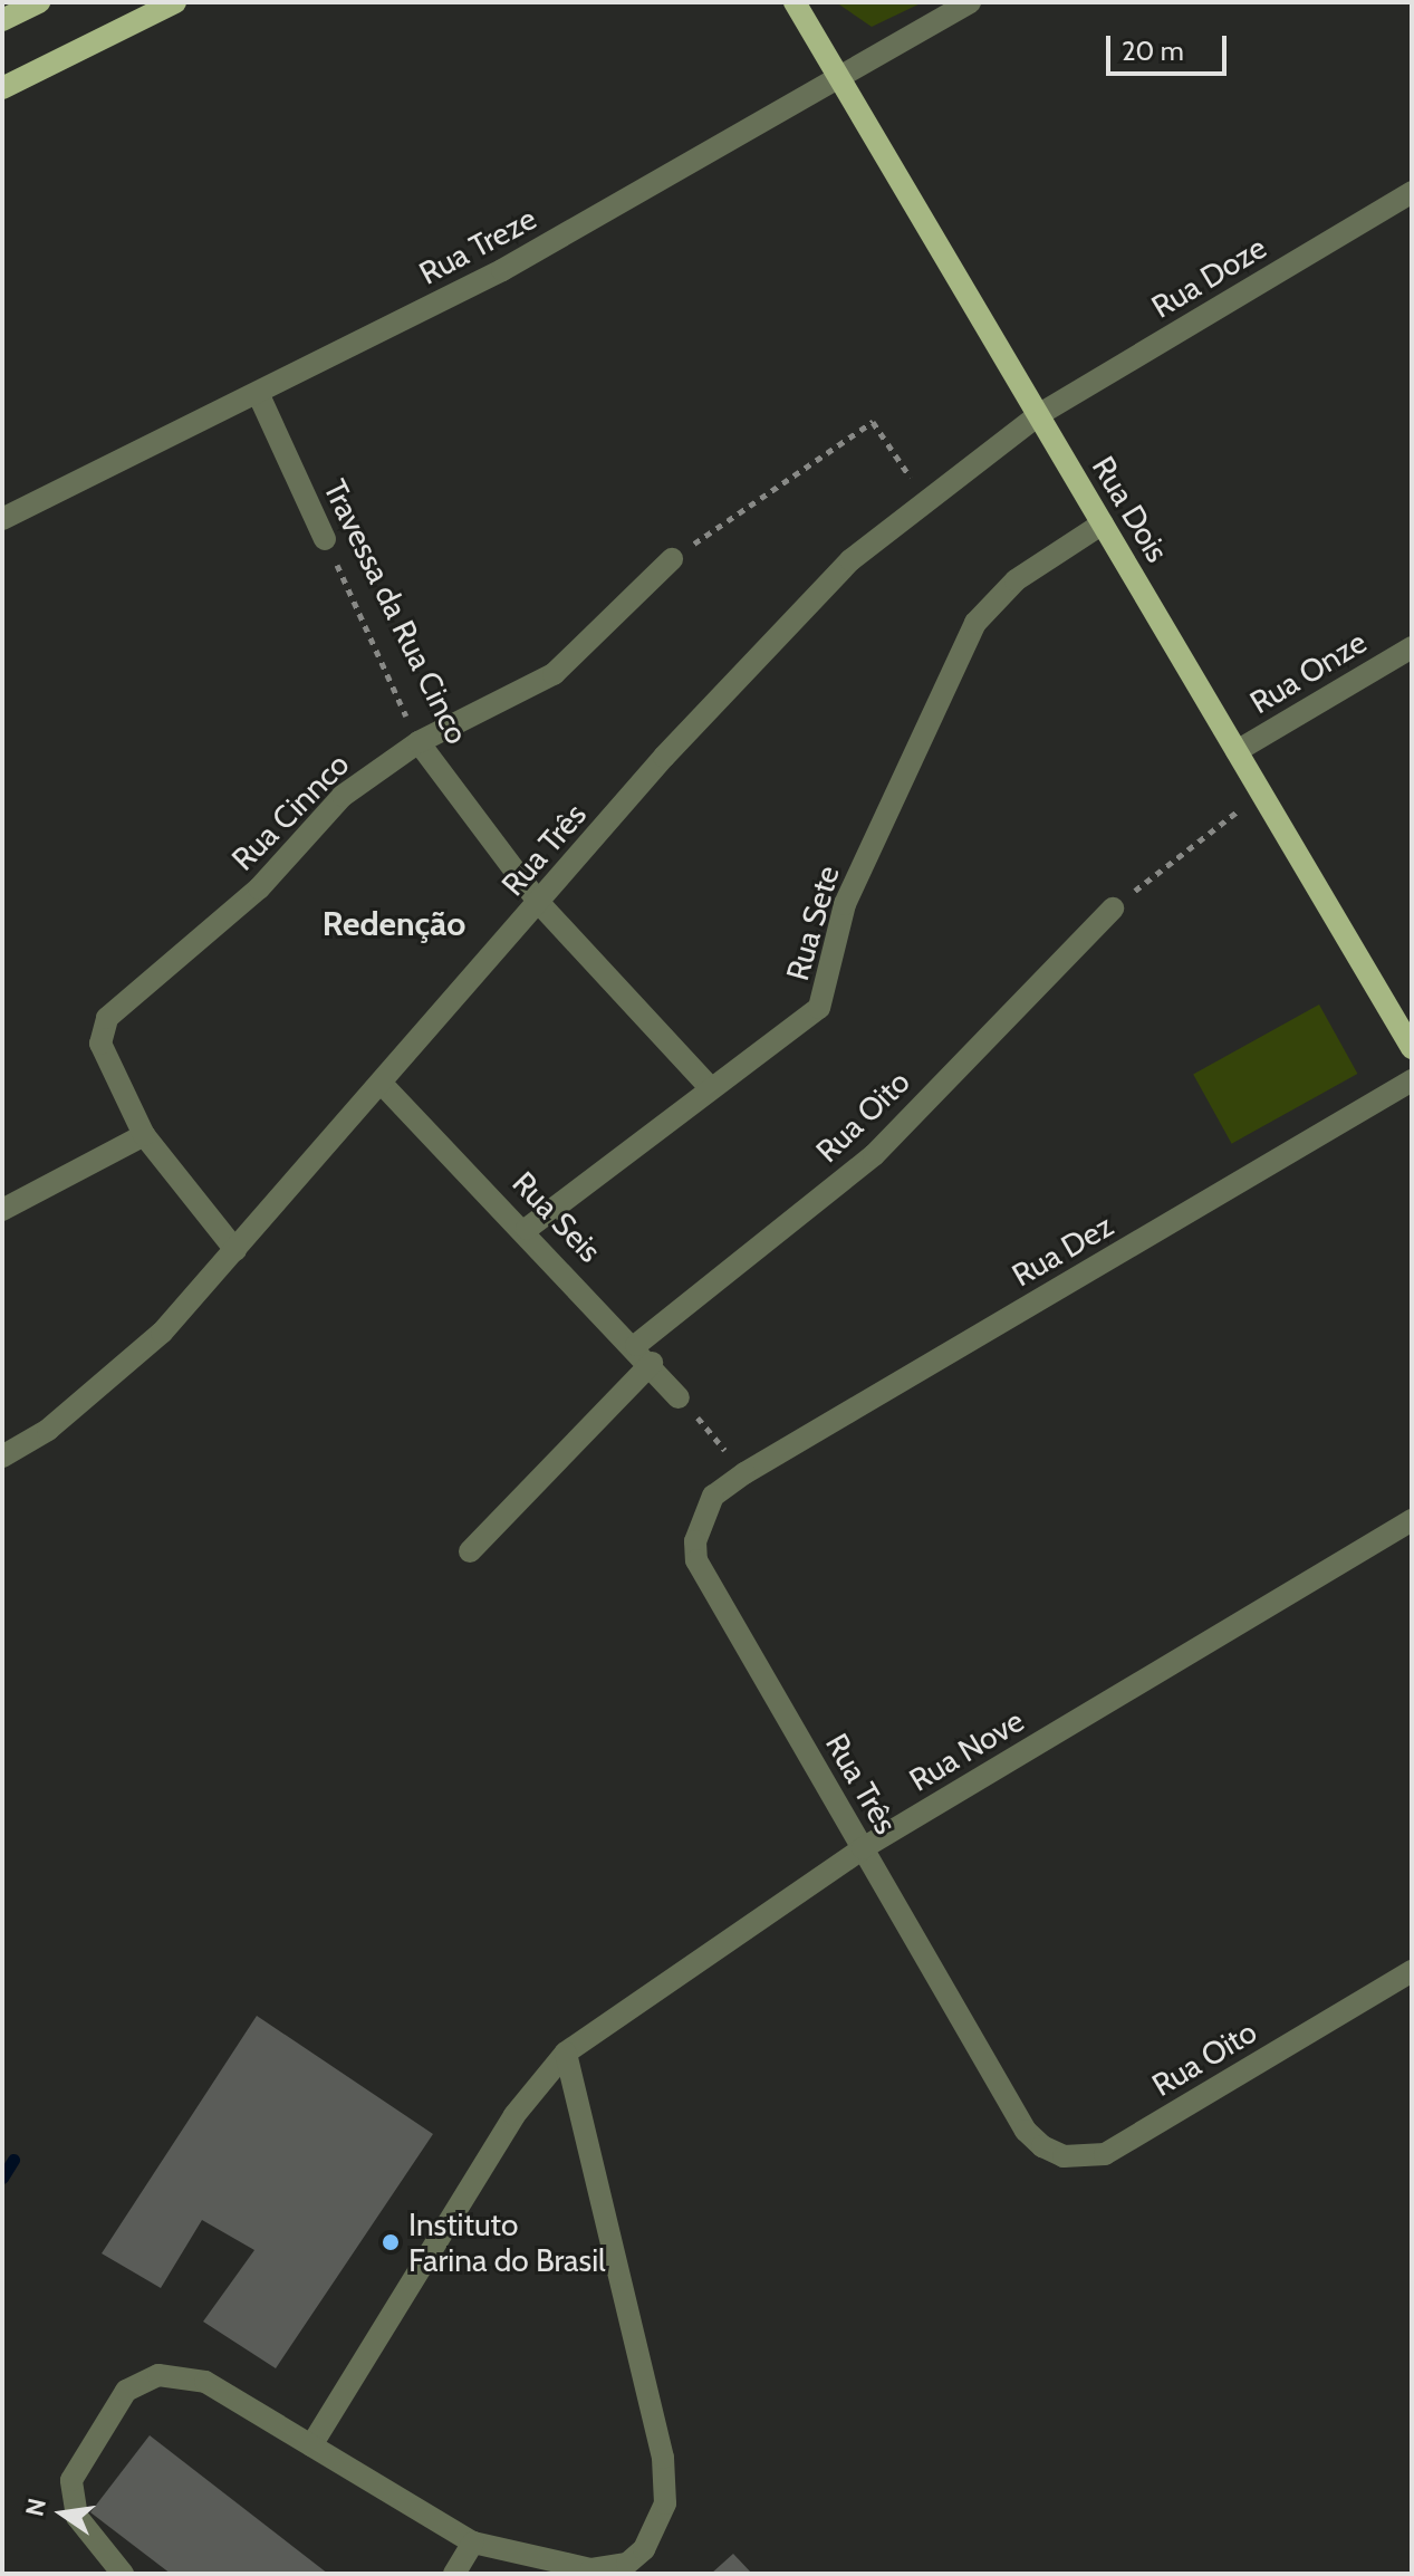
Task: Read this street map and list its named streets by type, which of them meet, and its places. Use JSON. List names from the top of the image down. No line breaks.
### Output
{"streets":{"main road":["Rua Dois"],"street":["Rua Treze","Rua Doze","Travessa da Rua Cinco","Rua Onze","Rua Cinnco","Rua Três","Rua Sete","Rua Oito","Rua Seis","Rua Dez","Rua Nove"]},"crossings":[["Rua Treze","Rua Dois"],["Rua Treze","Travessa da Rua Cinco"],["Rua Doze","Rua Dois"],["Rua Doze","Rua Três"],["Rua Dois","Rua Onze"],["Rua Dois","Rua Três"],["Rua Dois","Rua Sete"],["Travessa da Rua Cinco","Rua Cinnco"],["Travessa da Rua Cinco","Rua Três"],["Travessa da Rua Cinco","Rua Sete"],["Rua Cinnco","Rua Três"],["Rua Três","Rua Oito"],["Rua Três","Rua Seis"],["Rua Três","Rua Dez"],["Rua Três","Rua Nove"],["Rua Sete","Rua Seis"],["Rua Oito","Rua Seis"]],"districts":["Redenção"],"places":["Instituto Farina do Brasil"],"scale_bar":"20 m","north":"left"}
